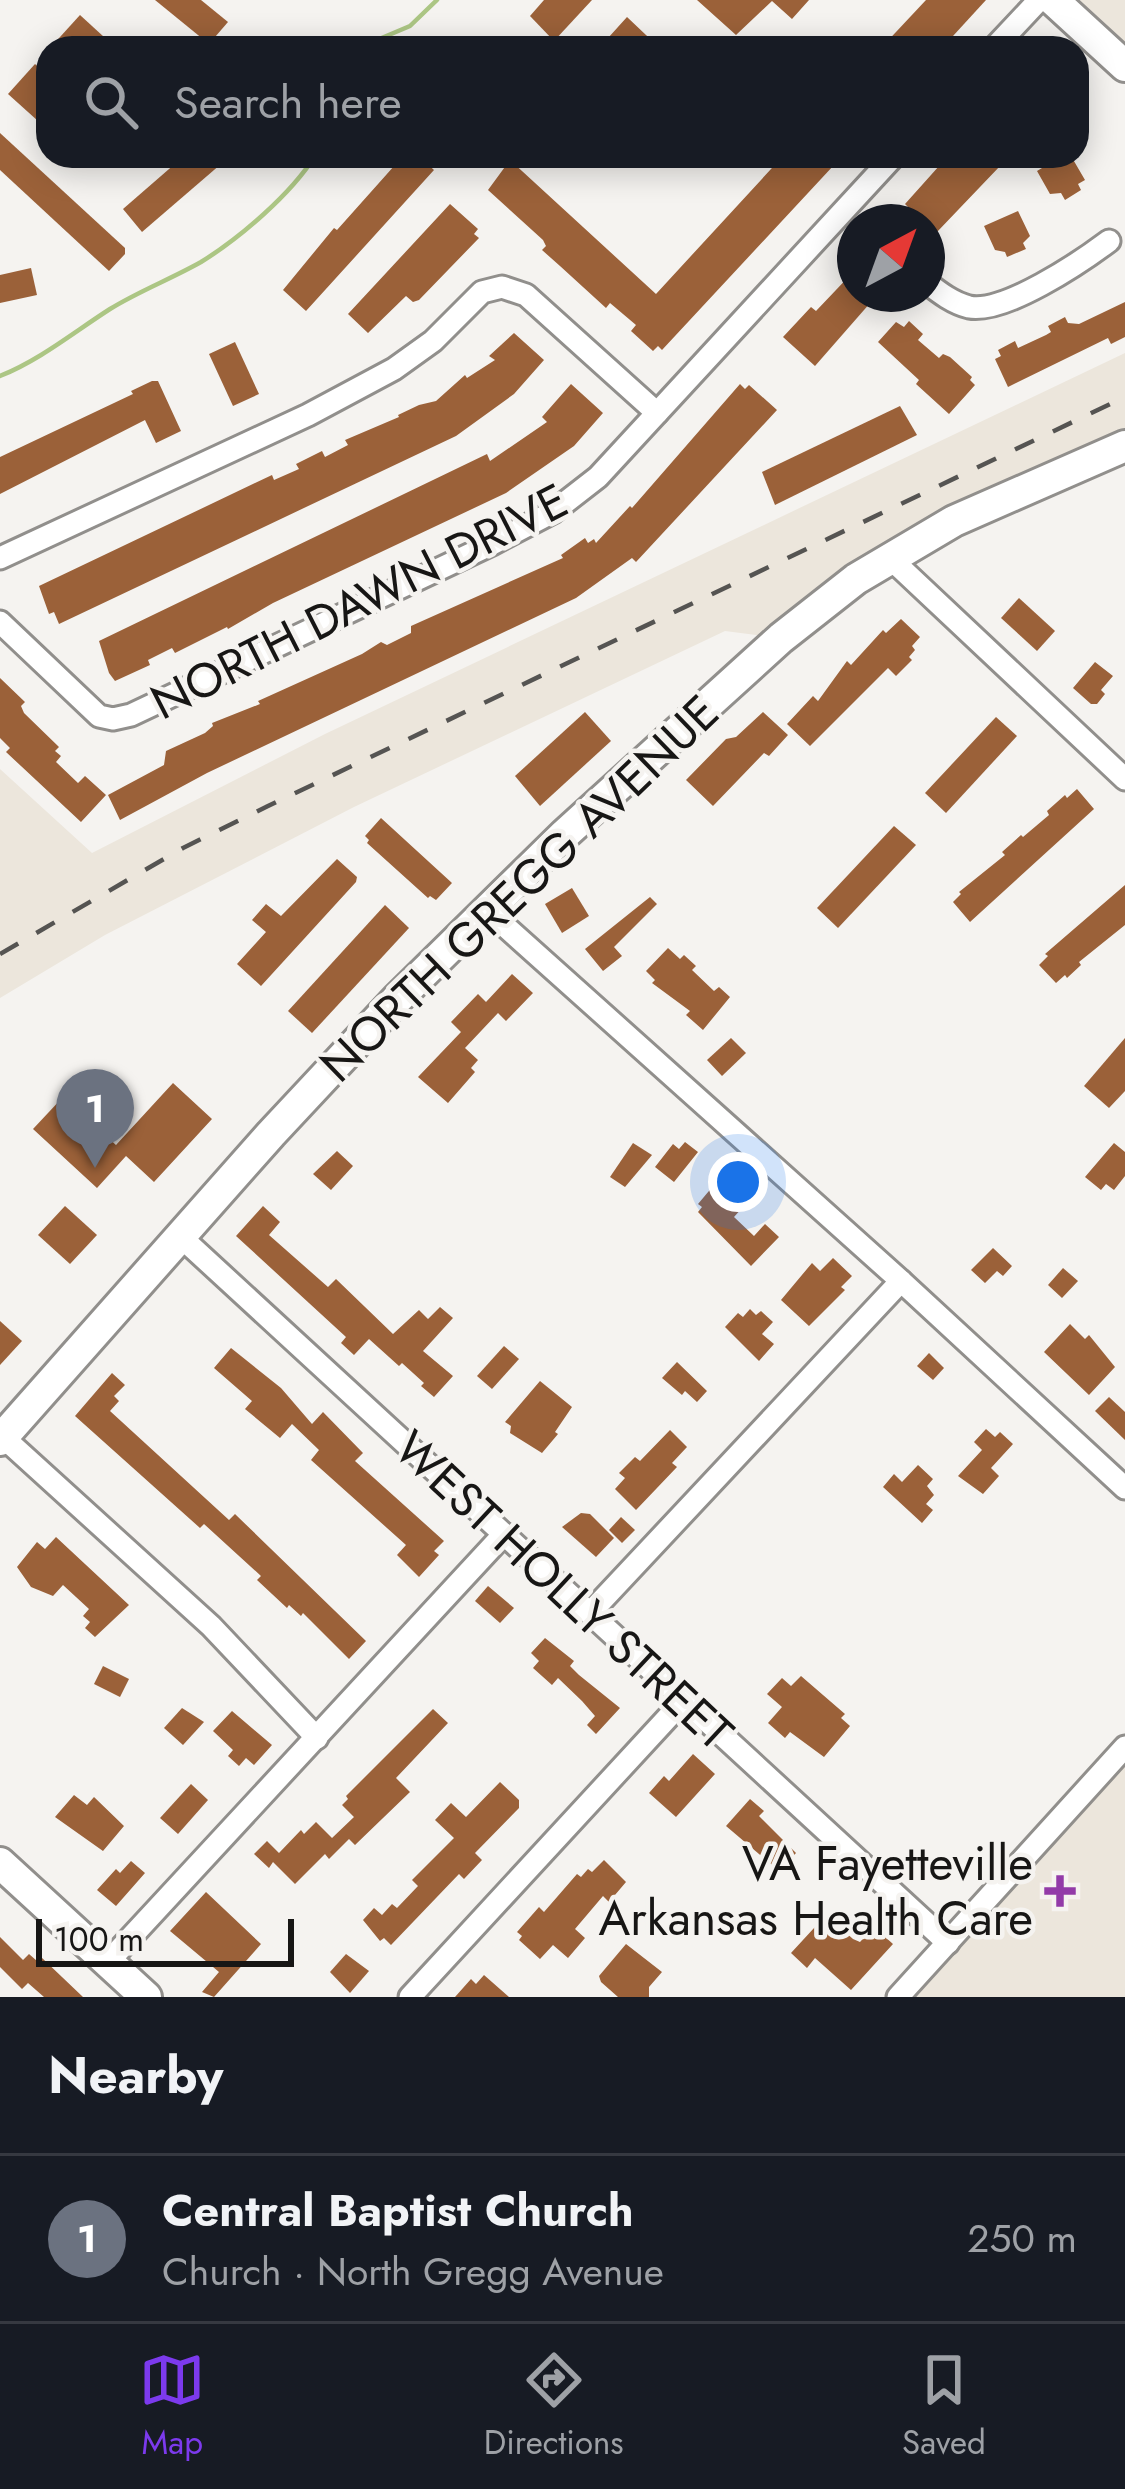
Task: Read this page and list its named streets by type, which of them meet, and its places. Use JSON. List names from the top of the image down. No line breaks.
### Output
{"streets":{"main road":["NORTH GREGG AVENUE"],"street":["NORTH DAWN DRIVE","WEST HOLLY STREET"]},"crossings":[["NORTH GREGG AVENUE","WEST HOLLY STREET"]],"places":{"health":["VA Fayetteville Arkansas Health Care"]},"scale_bar":"100 m","north":"top right","page":{"search":"Search here","pins":"1","scale":"100 m","heading":"Nearby","list":[{"mark":"1","name":"Central Baptist Church","note":"Church · North Gregg Avenue","value":"250 m"}],"nav":["Map","Directions","Saved"]}}
